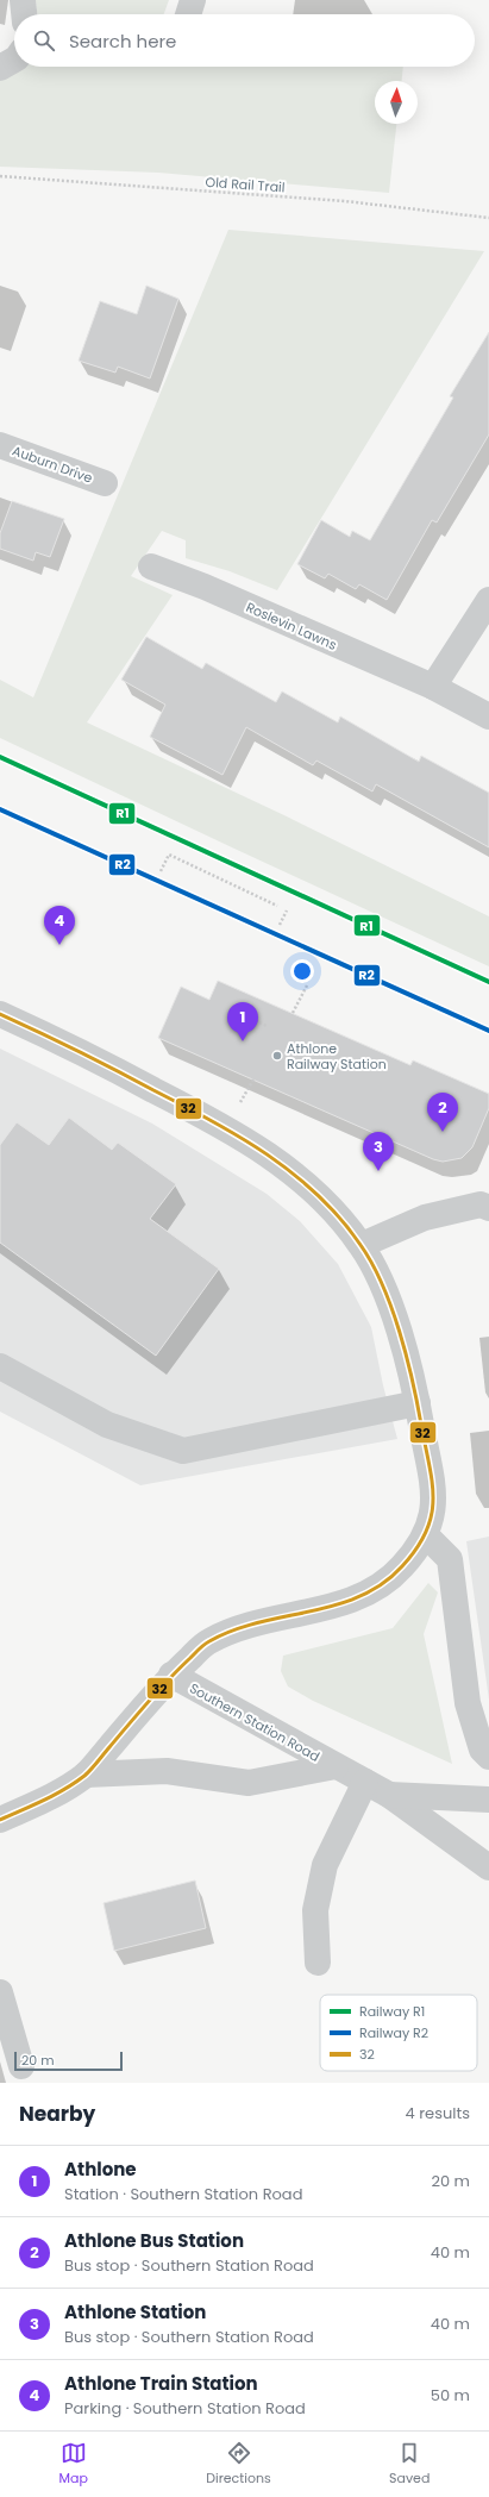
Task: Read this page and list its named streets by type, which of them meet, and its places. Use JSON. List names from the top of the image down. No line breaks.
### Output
{"streets":{"street":["Auburn Drive","Roslevin Lawns","Southern Station Road"],"path":["Old Rail Trail"]},"places":["Athlone Railway Station"],"lines":["rail line R1","rail line R2","transit line 32"],"legend":["Railway R1","Railway R2","32"],"scale_bar":"20 m","north":"top","page":{"search":"Search here","pins":["4","1","2","3"],"scale":"20 m","heading":["Nearby","4 results"],"list":[{"mark":"1","name":"Athlone","note":"Station · Southern Station Road","value":"20 m"},{"mark":"2","name":"Athlone Bus Station","note":"Bus stop · Southern Station Road","value":"40 m"},{"mark":"3","name":"Athlone Station","note":"Bus stop · Southern Station Road","value":"40 m"},{"mark":"4","name":"Athlone Train Station","note":"Parking · Southern Station Road","value":"50 m"}],"nav":["Map","Directions","Saved"]}}
